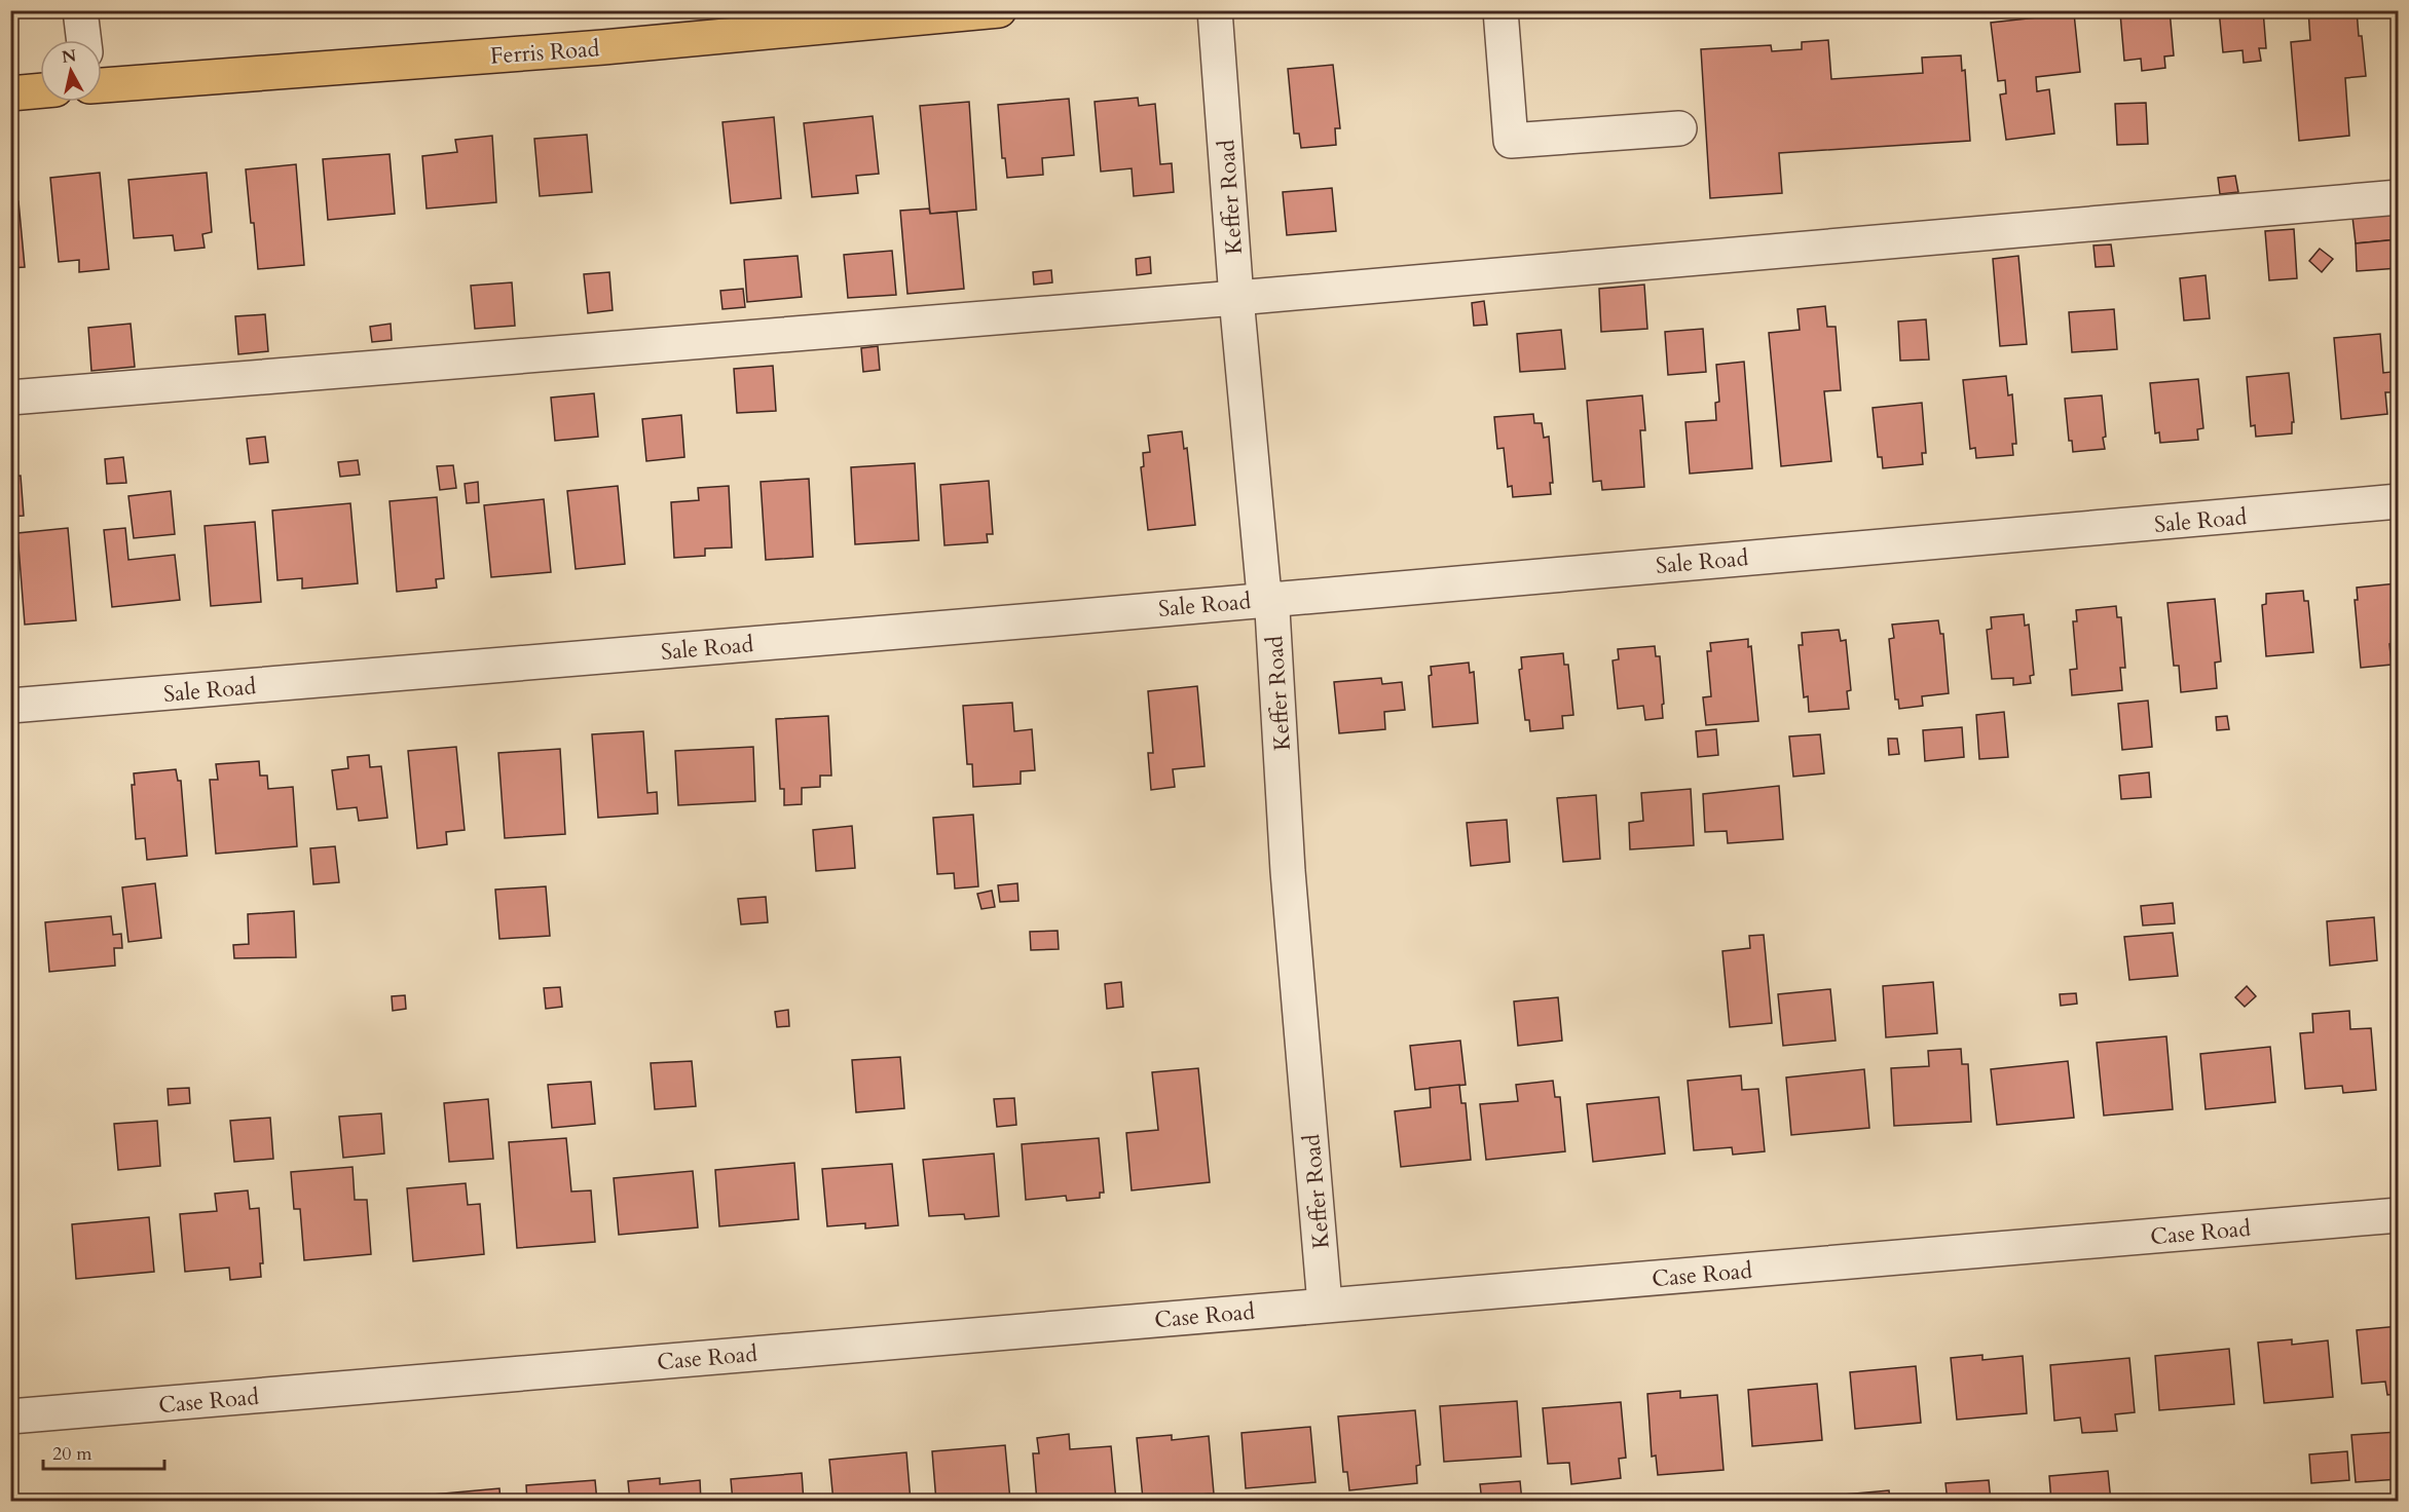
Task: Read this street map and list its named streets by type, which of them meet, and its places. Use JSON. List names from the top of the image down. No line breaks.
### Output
{"streets":{"main road":["Ferris Road"],"street":["Keffer Road","Sale Road","Case Road"]},"crossings":[["Keffer Road","Sale Road"],["Keffer Road","Case Road"]],"scale_bar":"20 m","north":"top"}
